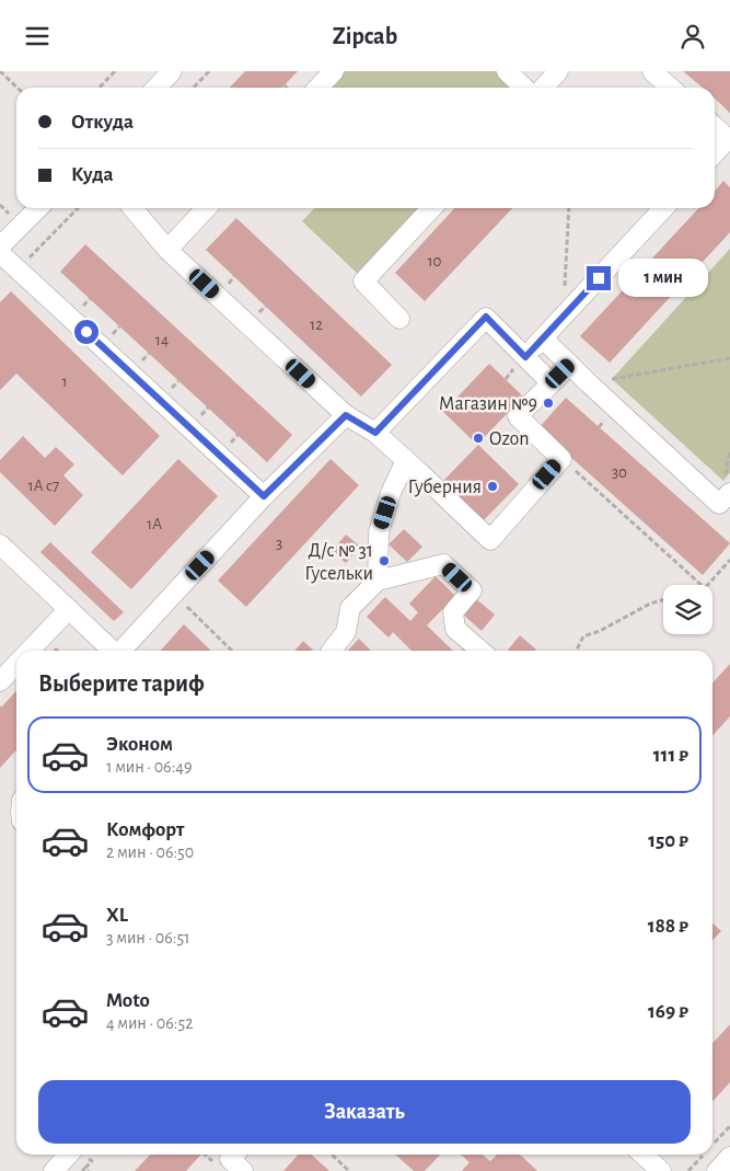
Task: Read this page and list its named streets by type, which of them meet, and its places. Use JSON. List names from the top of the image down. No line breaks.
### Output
{"places":["Магазин №9","Ozon","Губерния","Д/с № 31 Гусельки"],"house_numbers":["10","12","14","1","30","1А с7","1А","3"],"page":{"header":"Zipcab","banner":["Откуда","Куда"],"bubble":"1 мин","heading":"Выберите тариф","list":[{"name":"Эконом","note":"1 мин · 06:49","value":"111 ₽"},{"name":"Комфорт","note":"2 мин · 06:50","value":"150 ₽"},{"name":"XL","note":"3 мин · 06:51","value":"188 ₽"},{"name":"Moto","note":"4 мин · 06:52","value":"169 ₽"}],"buttons":"Заказать"}}
